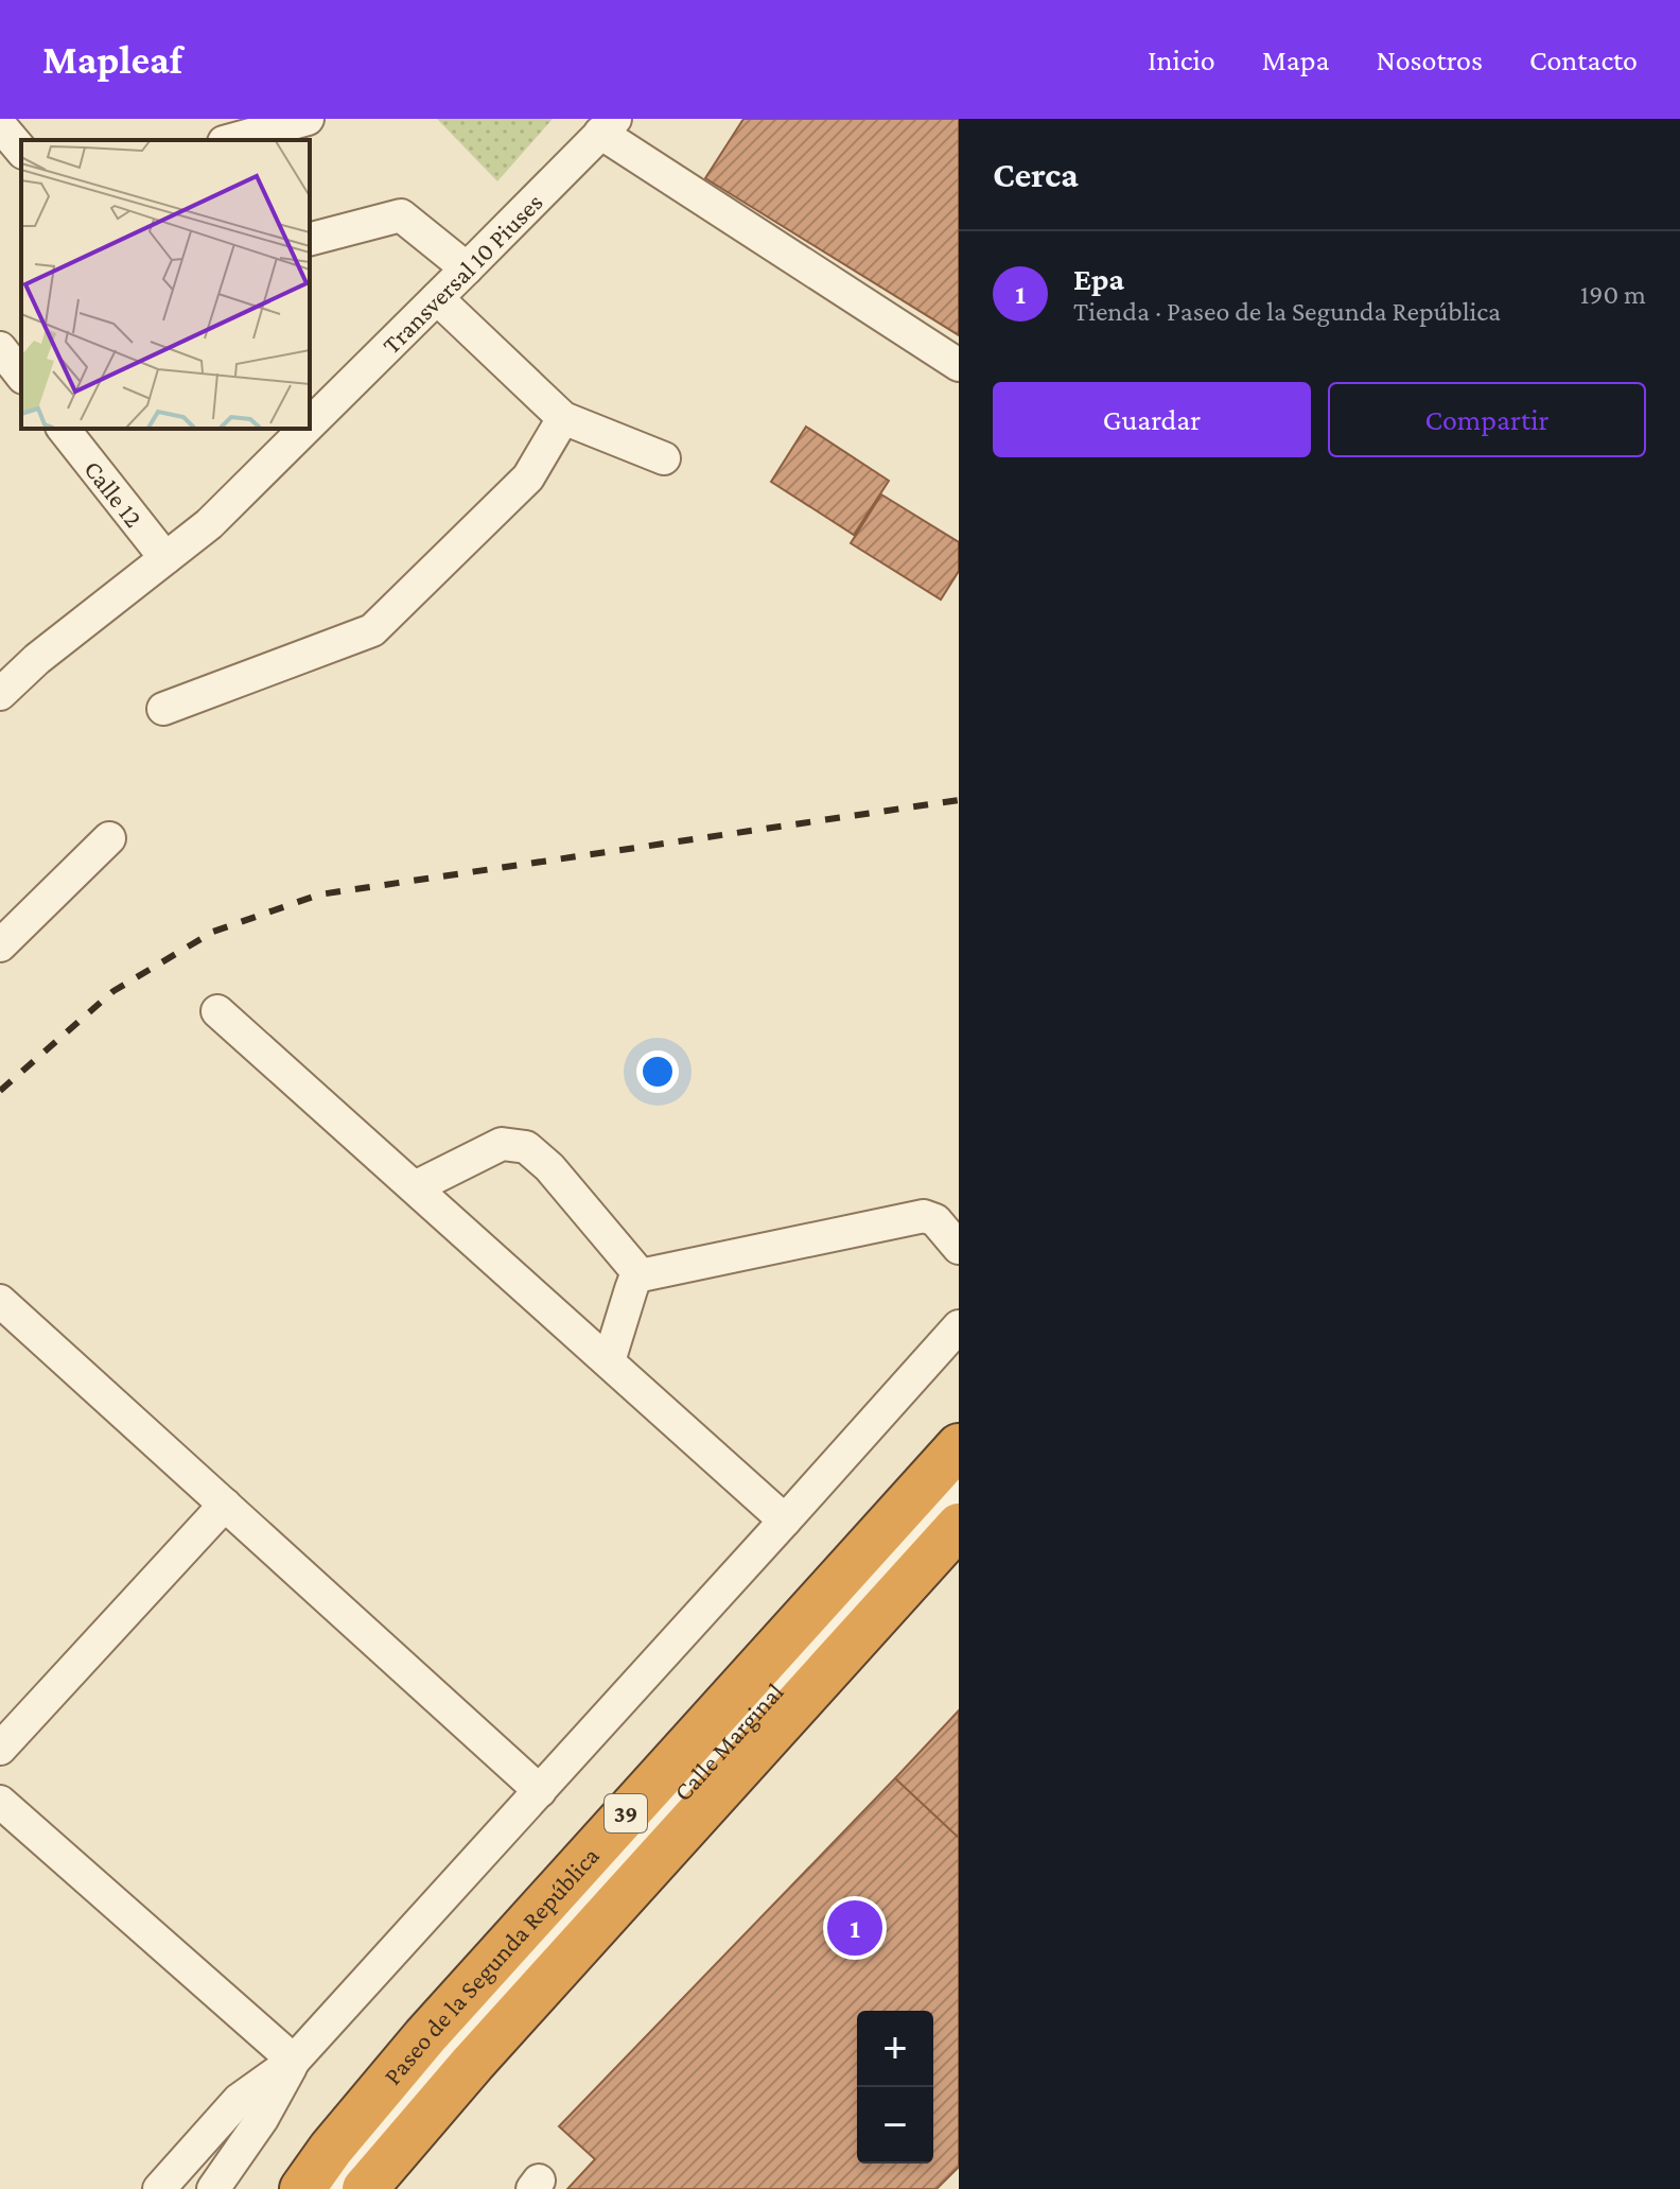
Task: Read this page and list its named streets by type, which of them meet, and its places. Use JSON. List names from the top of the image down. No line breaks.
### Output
{"streets":{"highway":["39","Paseo de la Segunda República"],"street":["Transversal 10 Piuses","Calle 12","Calle Marginal"]},"crossings":[["Transversal 10 Piuses","Calle 12"]],"page":{"header":"Mapleaf","nav":["Inicio","Mapa","Nosotros","Contacto"],"heading":"Cerca","list":[{"mark":"1","name":"Epa","note":"Tienda · Paseo de la Segunda República","value":"190 m"}],"buttons":["Guardar","Compartir"],"pins":"1","map_buttons":["+","−"]}}
